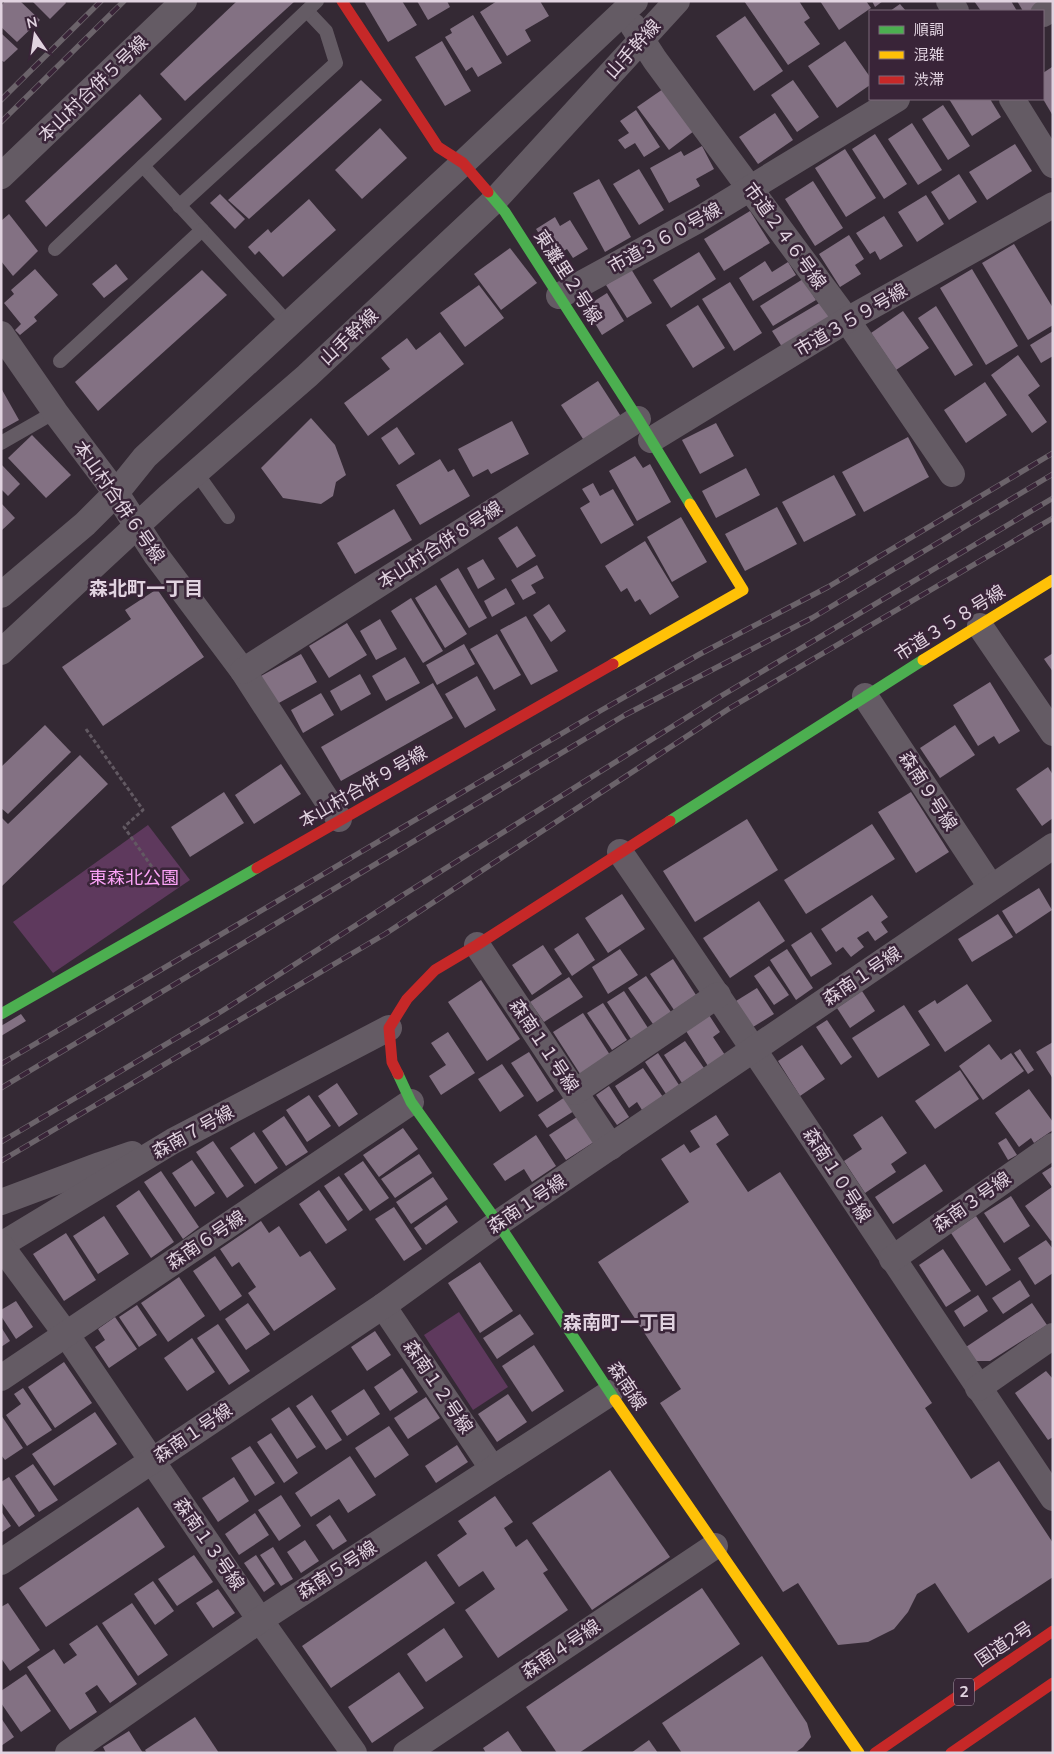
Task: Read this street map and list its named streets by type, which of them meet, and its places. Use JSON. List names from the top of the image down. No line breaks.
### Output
{"streets":{"main road":["東灘里２号線","市道３５８号線","本山村合併９号線","森南線","国道2号","2"],"street":["山手幹線","本山村合併５号線","市道２４６号線","市道３６０号線","市道３５９号線","本山村合併６号線","本山村合併８号線","森南９号線","森南１号線","森南１１号線","森南７号線","森南１０号線","森南３号線","森南６号線","森南１２号線","森南１３号線","森南５号線","森南４号線"]},"crossings":[["山手幹線","市道２４６号線"],["山手幹線","東灘里２号線"],["山手幹線","本山村合併６号線"],["市道２４６号線","市道３６０号線"],["市道２４６号線","市道３５９号線"],["市道３６０号線","東灘里２号線"],["東灘里２号線","市道３５９号線"],["東灘里２号線","本山村合併８号線"],["東灘里２号線","本山村合併９号線"],["市道３５９号線","本山村合併８号線"],["本山村合併６号線","本山村合併８号線"],["本山村合併６号線","本山村合併９号線"],["市道３５８号線","森南９号線"],["市道３５８号線","森南１１号線"],["市道３５８号線","森南７号線"],["市道３５８号線","森南１０号線"],["市道３５８号線","森南線"],["森南９号線","森南１号線"],["森南１号線","森南１１号線"],["森南１号線","森南１０号線"],["森南１号線","森南線"],["森南１号線","森南１２号線"],["森南１号線","森南１３号線"],["森南７号線","森南線"],["森南７号線","森南１３号線"],["森南１０号線","森南３号線"],["森南６号線","森南線"],["森南６号線","森南１３号線"],["森南線","森南５号線"],["森南線","森南４号線"],["森南１２号線","森南５号線"],["森南１３号線","森南５号線"]],"districts":["森北町一丁目","森南町一丁目"],"parks":["東森北公園"],"legend":["順調","混雑","渋滞"],"north":"top"}
